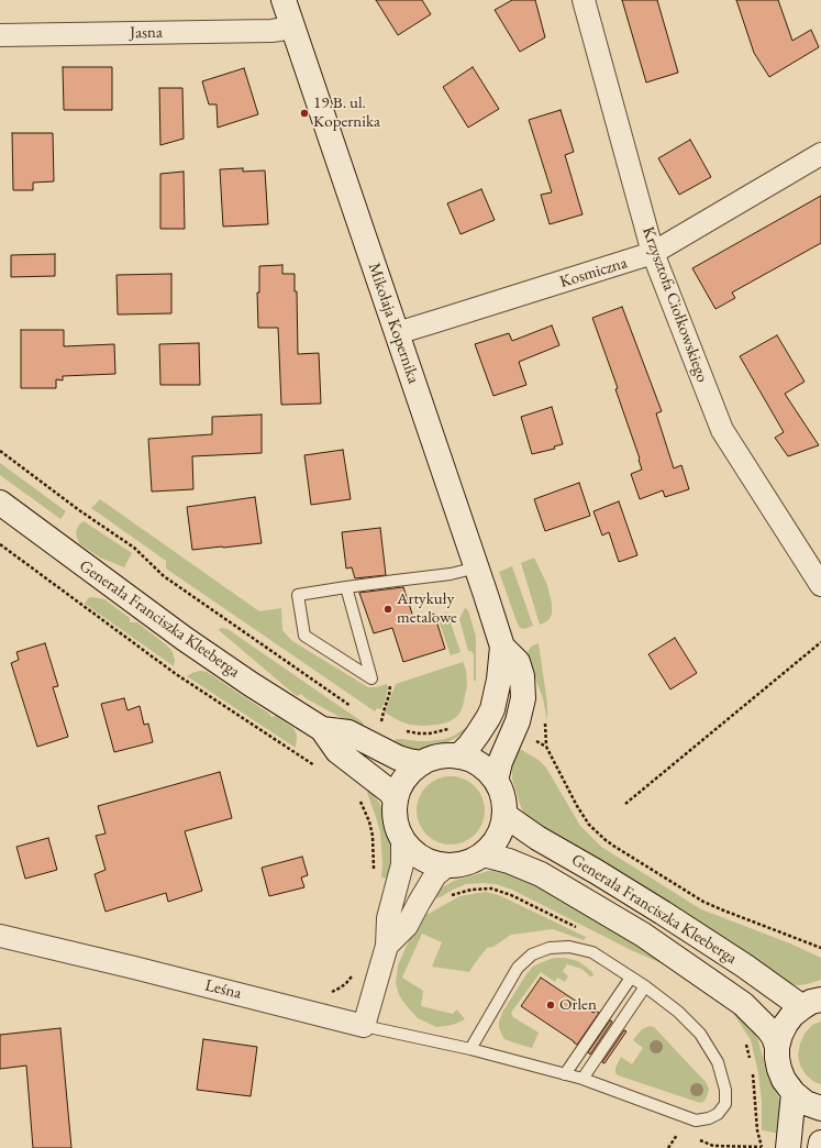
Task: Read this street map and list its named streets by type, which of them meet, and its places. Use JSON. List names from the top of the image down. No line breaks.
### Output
{"streets":{"main road":["Mikołaja Kopernika","Generała Franciszka Kleeberga"],"street":["Jasna","Kosmiczna","Krzysztofa Ciołkowskiego","Leśna"]},"crossings":[["Jasna","Mikołaja Kopernika"],["Kosmiczna","Krzysztofa Ciołkowskiego"],["Kosmiczna","Mikołaja Kopernika"],["Mikołaja Kopernika","Generała Franciszka Kleeberga"]],"places":["19.B. ul. Kopernika","Artykuły metalowe","Orlen"]}
